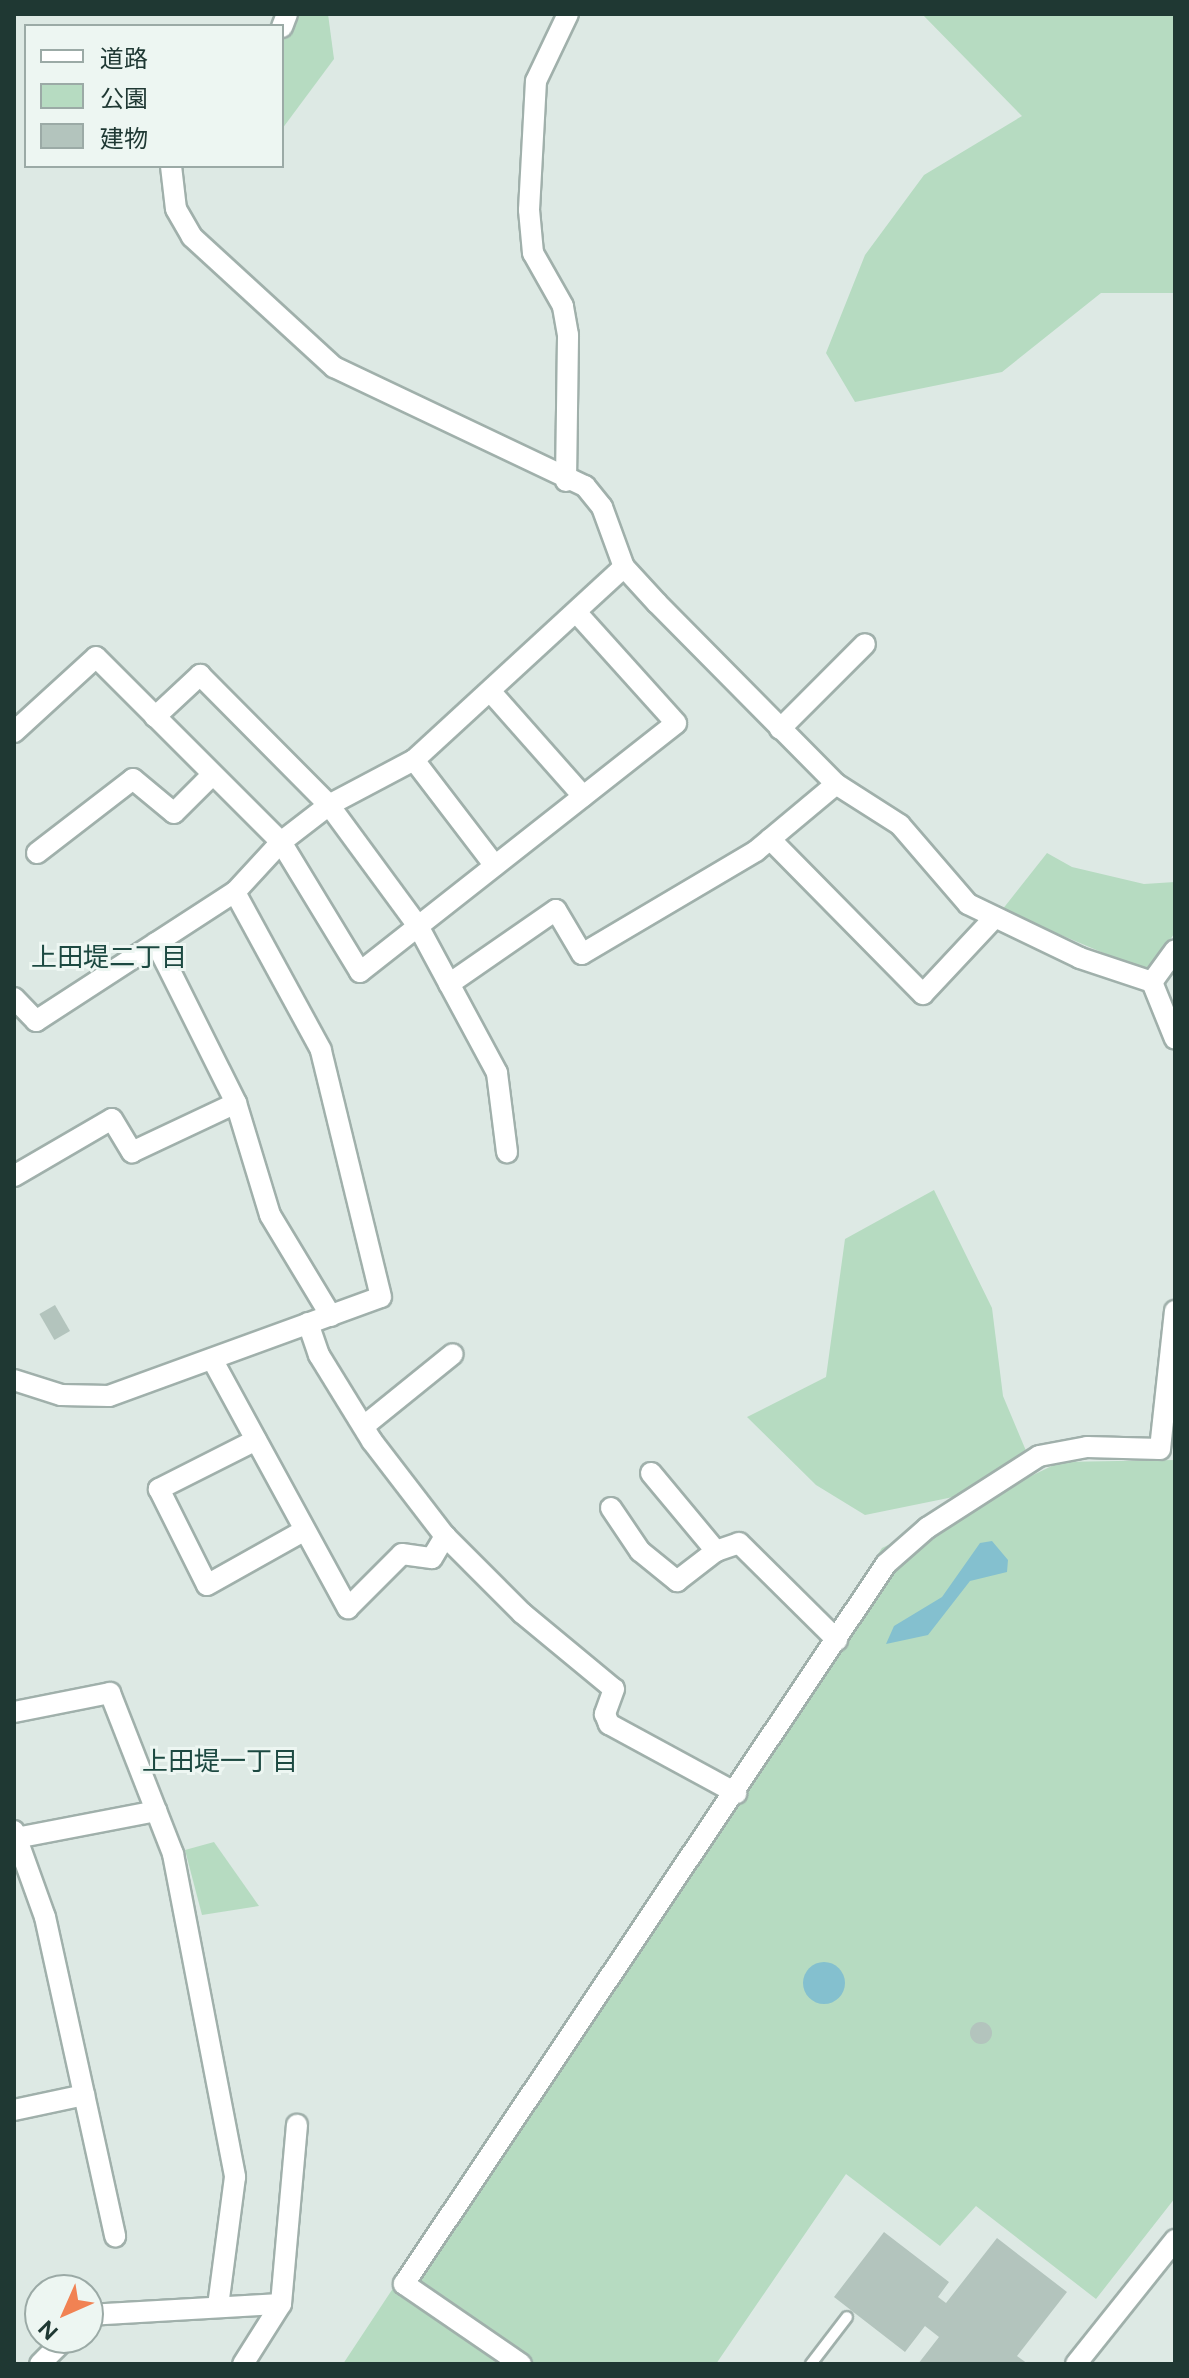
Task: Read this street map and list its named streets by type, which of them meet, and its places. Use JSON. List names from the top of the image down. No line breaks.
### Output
{"districts":["上田堤二丁目","上田堤一丁目"],"legend":["道路","公園","建物"],"north":"bottom left"}
